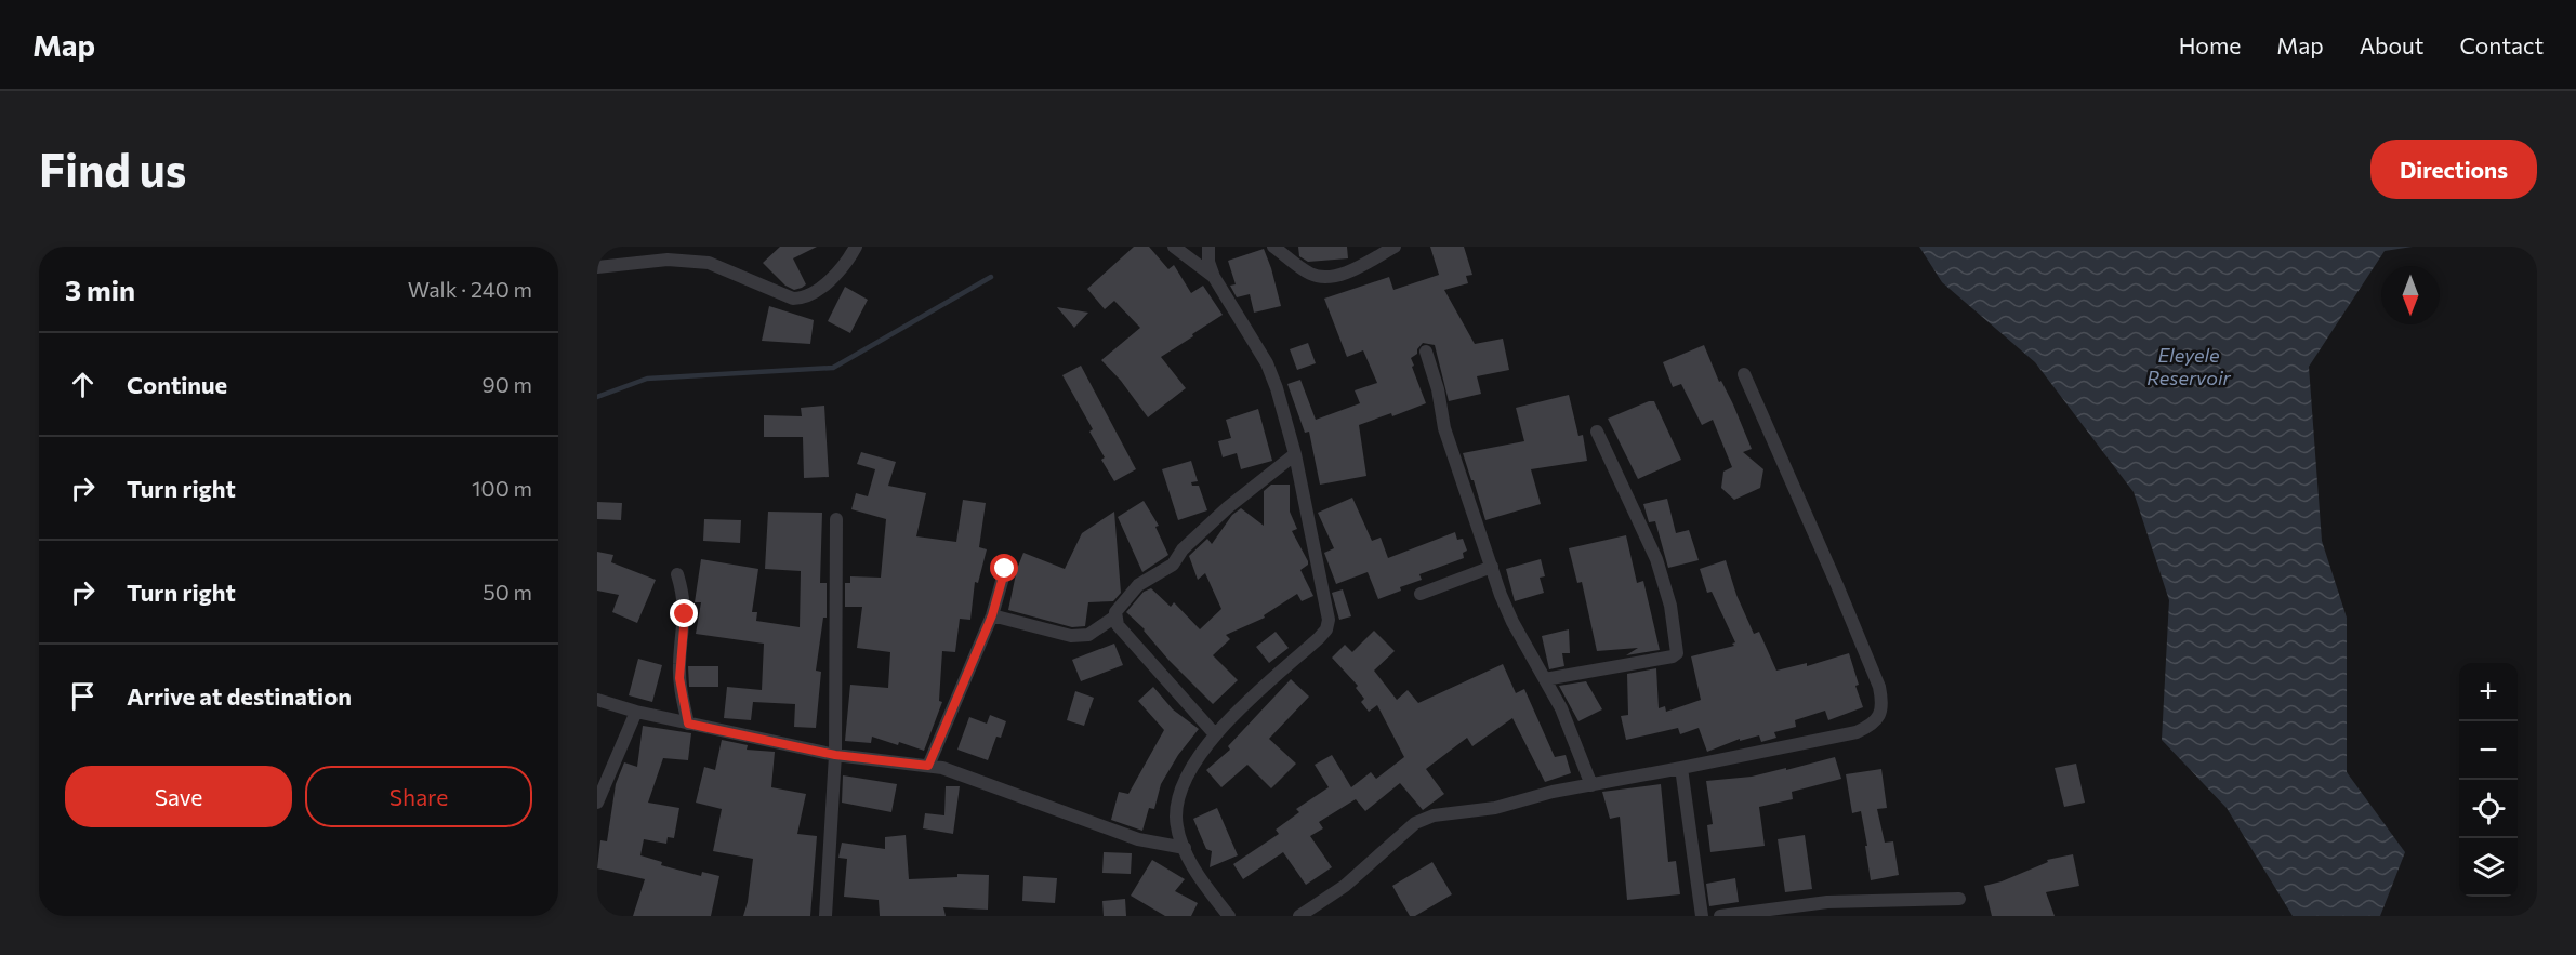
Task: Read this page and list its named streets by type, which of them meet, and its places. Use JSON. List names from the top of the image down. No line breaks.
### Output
{"water":["Eleyele Reservoir"],"north":"bottom","page":{"header":"Map","nav":["Home","Map","About","Contact"],"buttons":["Directions",["Save","Share"]],"title":"Find us","heading":["3 min","Walk · 240 m"],"list":[["Continue","90 m"],["Turn right","100 m"],["Turn right","50 m"],"Arrive at destination"],"map_buttons":["+","−"]}}
